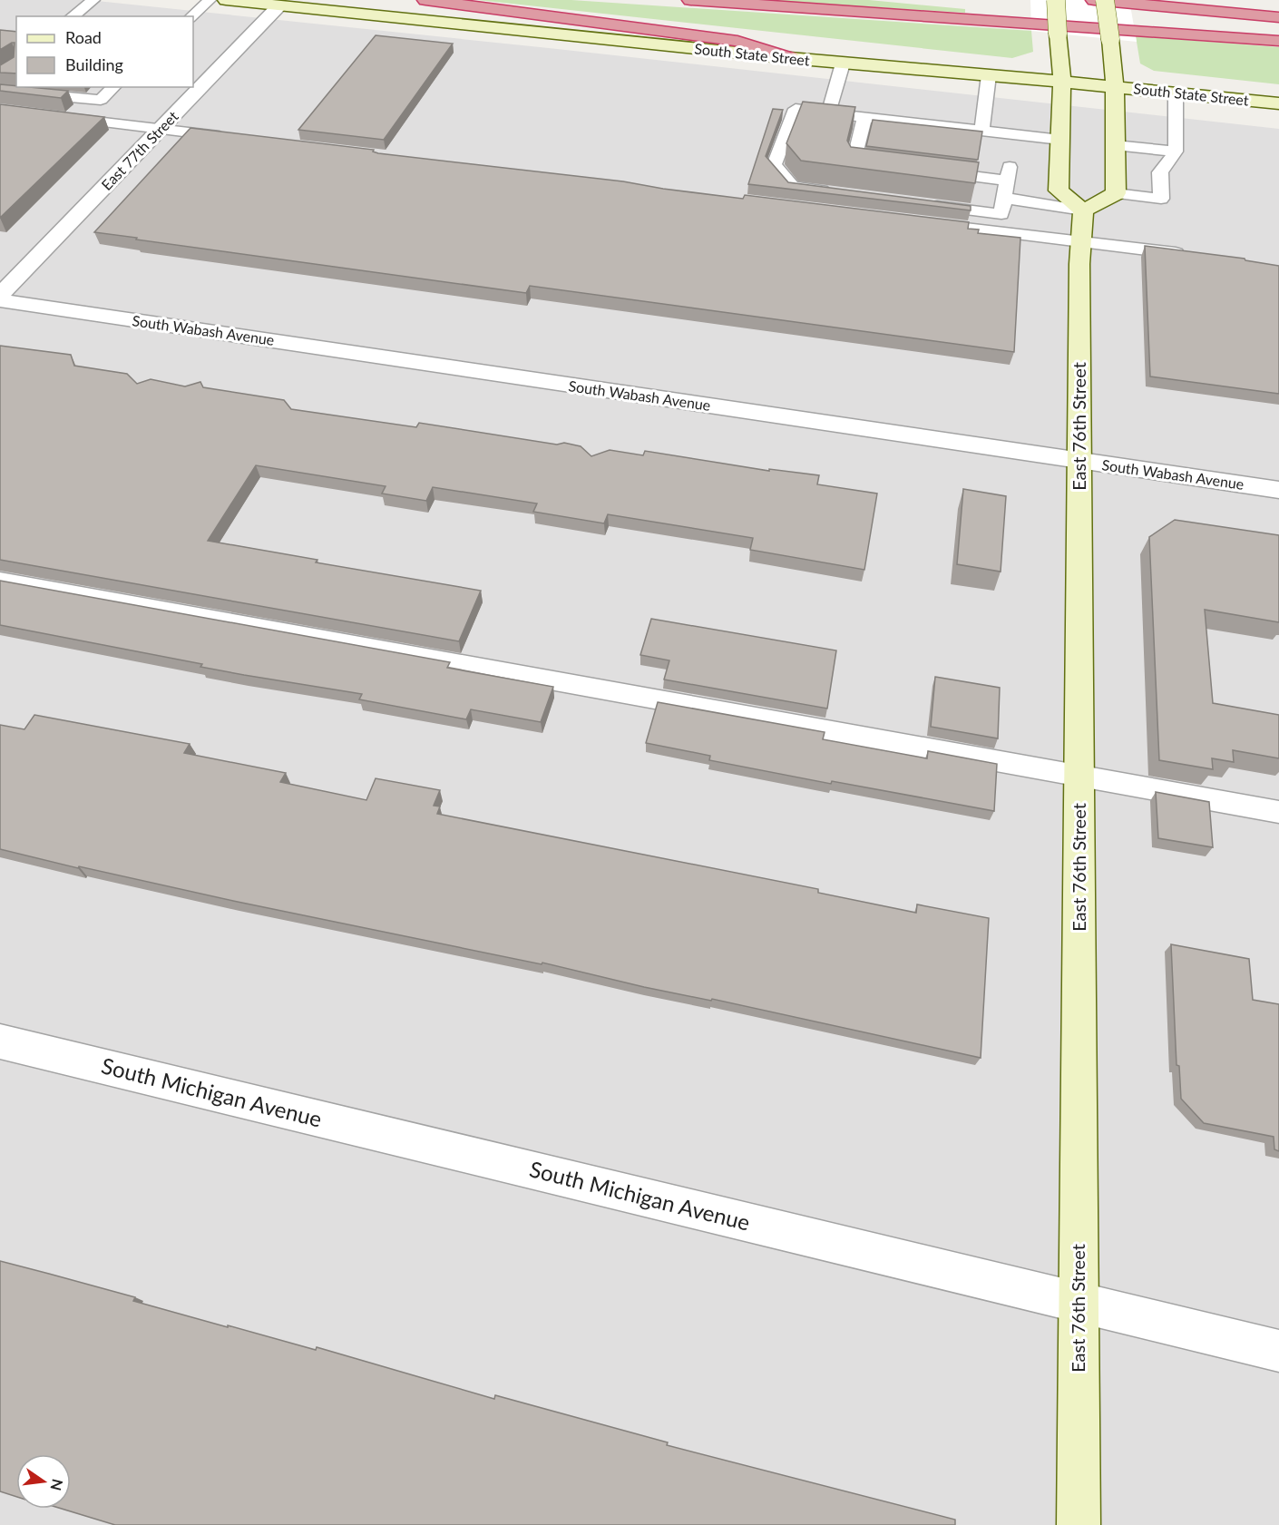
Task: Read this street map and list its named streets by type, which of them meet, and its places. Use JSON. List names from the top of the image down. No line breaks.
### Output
{"streets":{"street":["South State Street","East 77th Street","South Wabash Avenue","East 76th Street","South Michigan Avenue"]},"crossings":[["South State Street","East 77th Street"],["South Wabash Avenue","East 76th Street"],["East 76th Street","South Michigan Avenue"]],"legend":["Road","Building"],"north":"right"}
